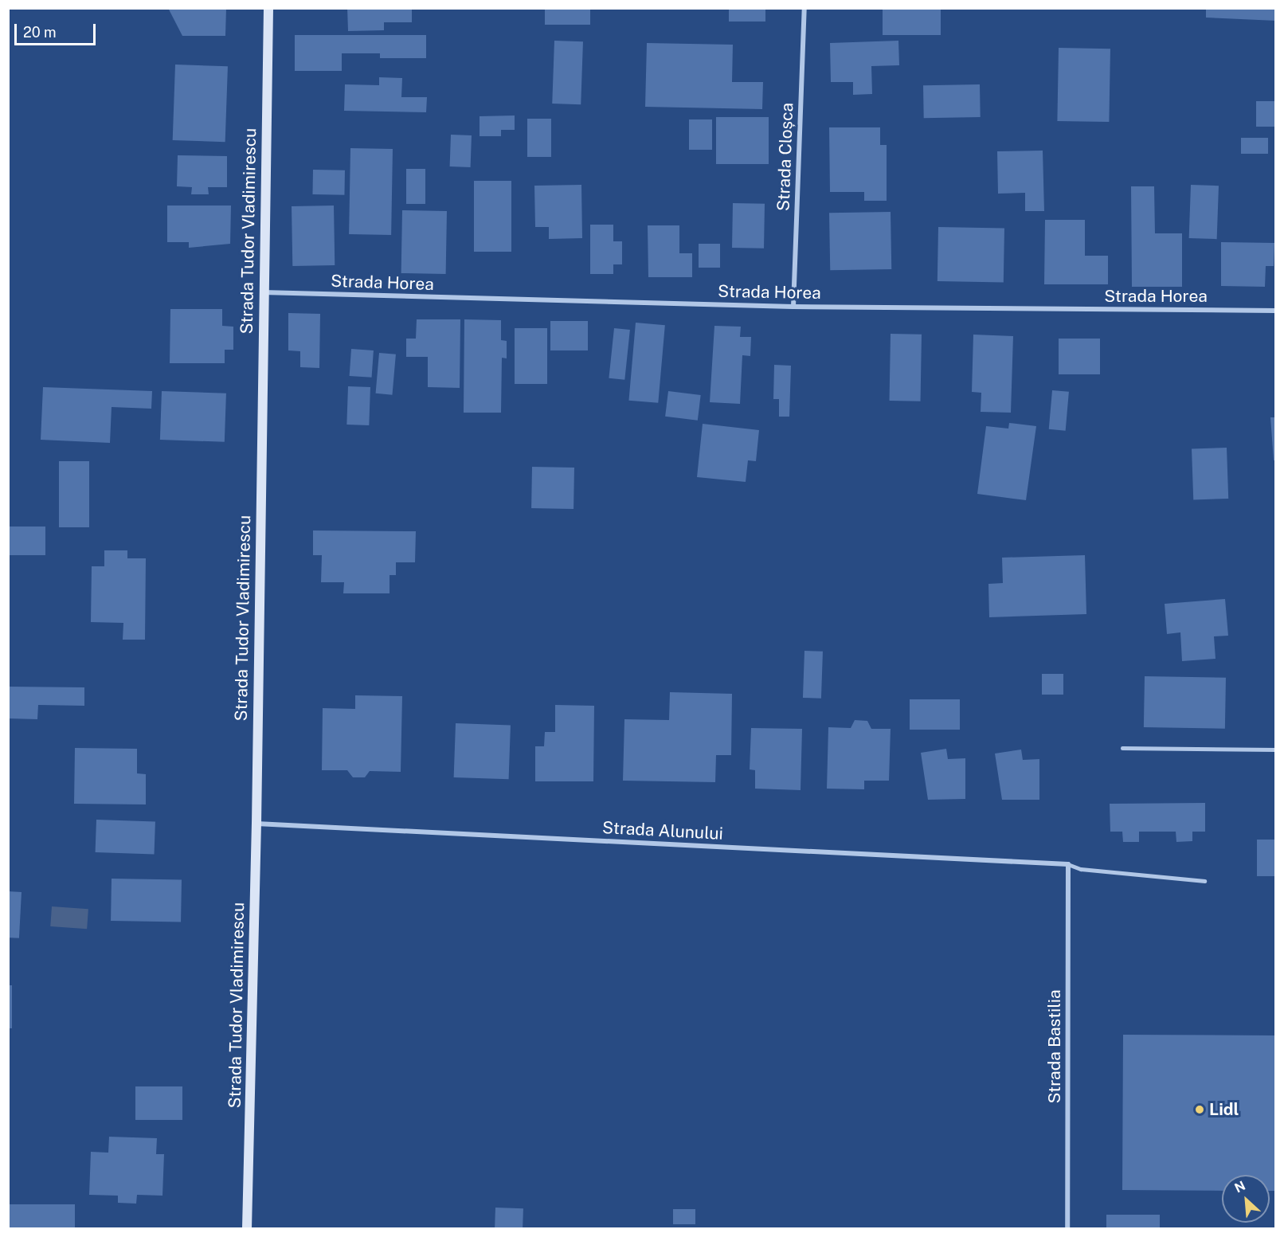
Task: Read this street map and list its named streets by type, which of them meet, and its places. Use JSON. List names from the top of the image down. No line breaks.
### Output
{"streets":{"street":["Strada Cloșca","Strada Tudor Vladimirescu","Strada Horea","Strada Alunului","Strada Bastilia"]},"crossings":[["Strada Cloșca","Strada Horea"],["Strada Tudor Vladimirescu","Strada Horea"],["Strada Tudor Vladimirescu","Strada Alunului"],["Strada Alunului","Strada Bastilia"]],"places":["Lidl"],"scale_bar":"20 m","north":"top left"}
